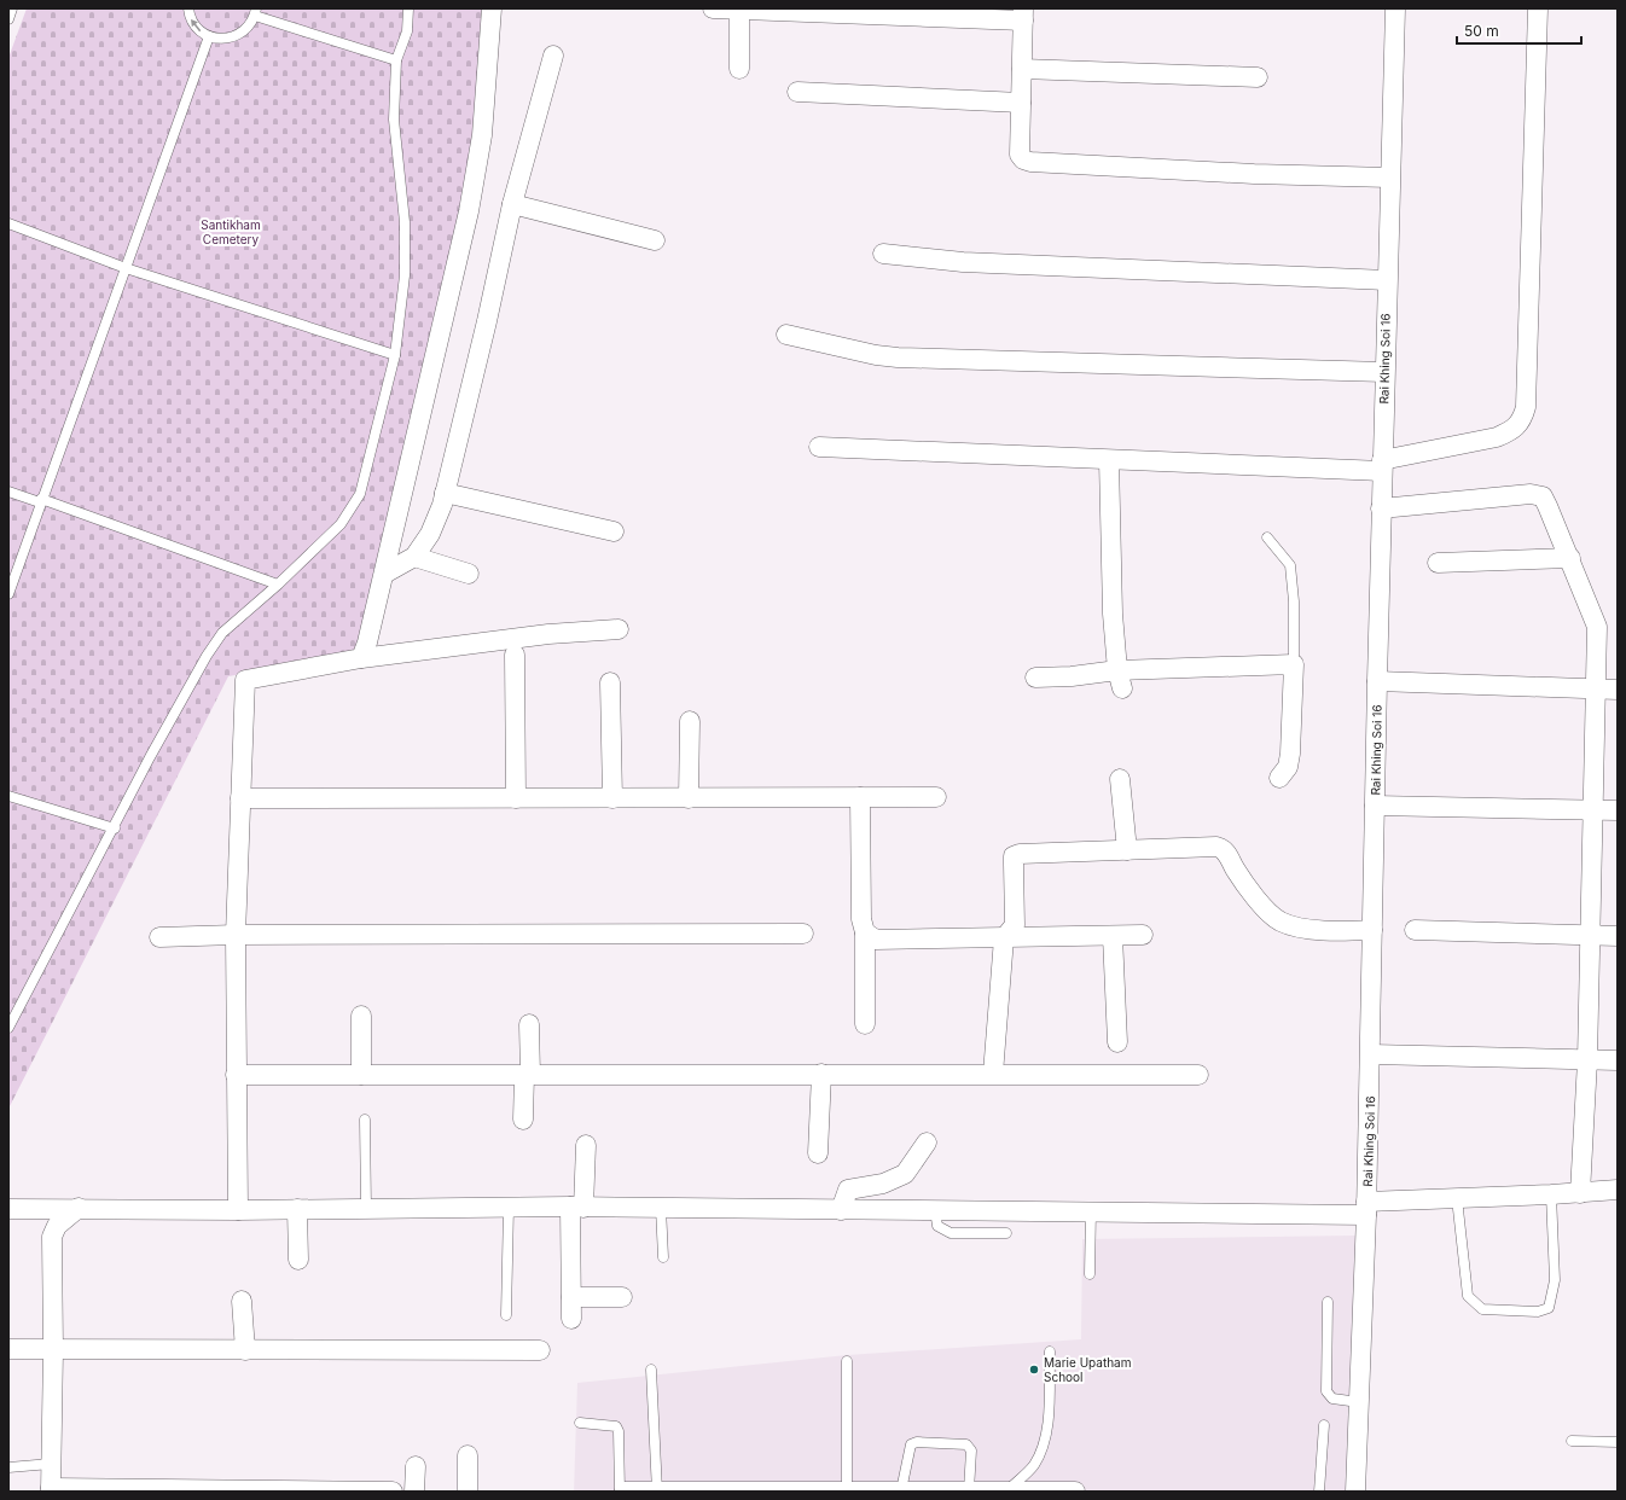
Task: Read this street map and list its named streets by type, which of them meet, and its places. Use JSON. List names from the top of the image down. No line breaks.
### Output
{"streets":{"street":["Rai Khing Soi 16"]},"parks":["Santikham Cemetery"],"places":["Marie Upatham School"],"scale_bar":"50 m"}
